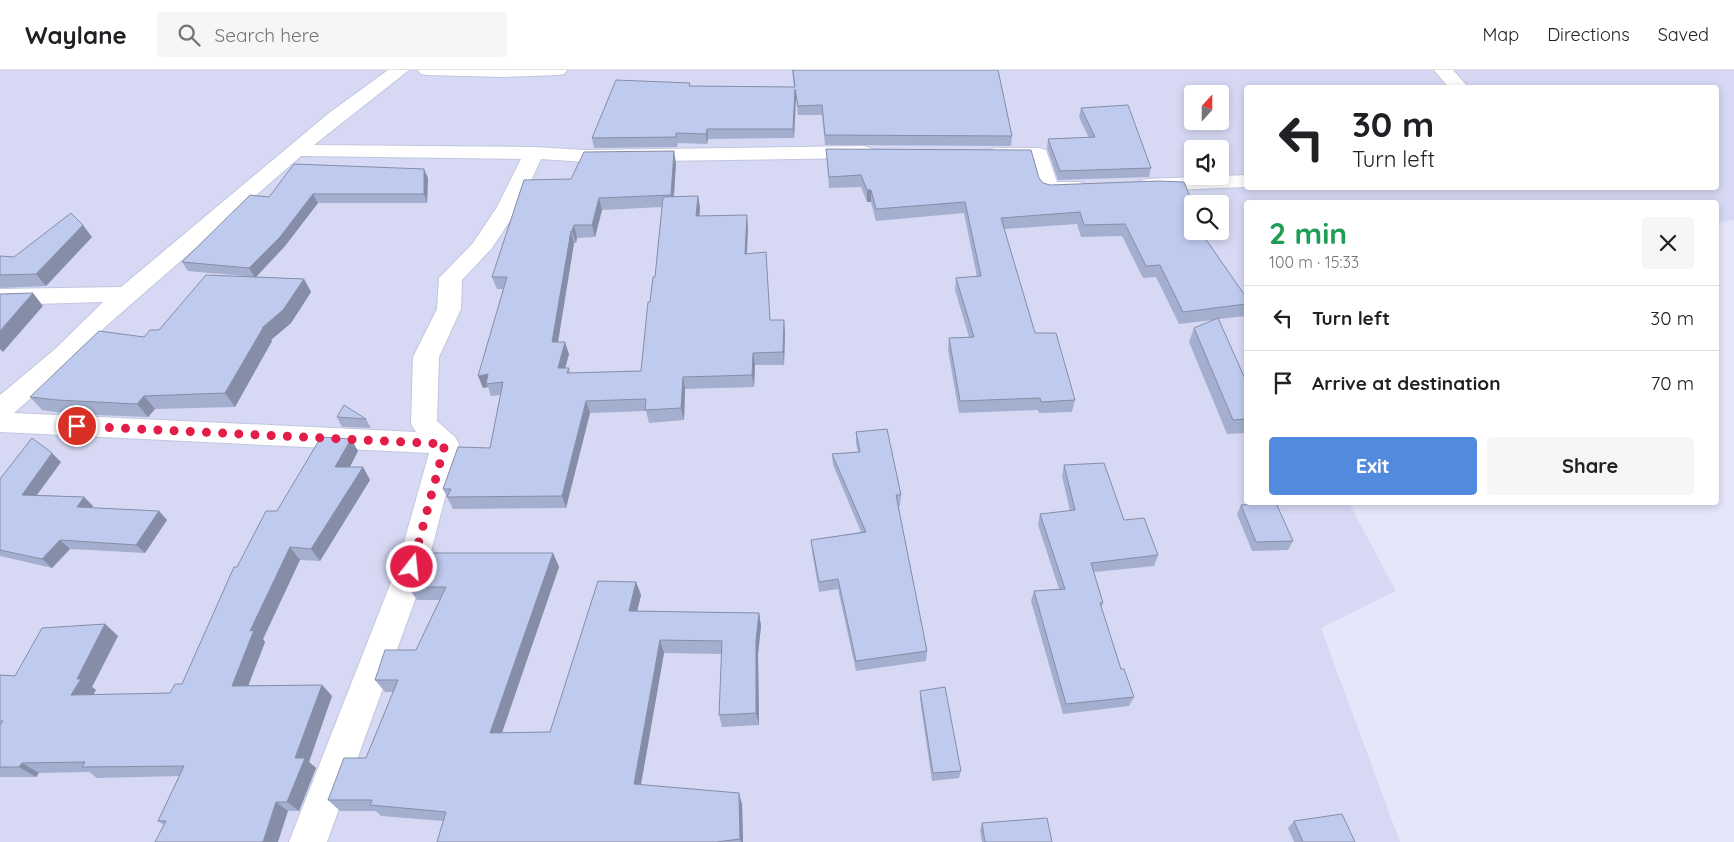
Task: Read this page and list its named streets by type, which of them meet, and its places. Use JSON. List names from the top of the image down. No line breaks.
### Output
{"north":"top","page":{"header":"Waylane","search":"Search here","nav":["Map","Directions","Saved"],"turn":["30 m","Turn left"],"heading":["2 min","100 m · 15:33"],"list":[{"name":"Turn left","value":"30 m"},{"name":"Arrive at destination","value":"70 m"}],"buttons":["Exit","Share"]}}
